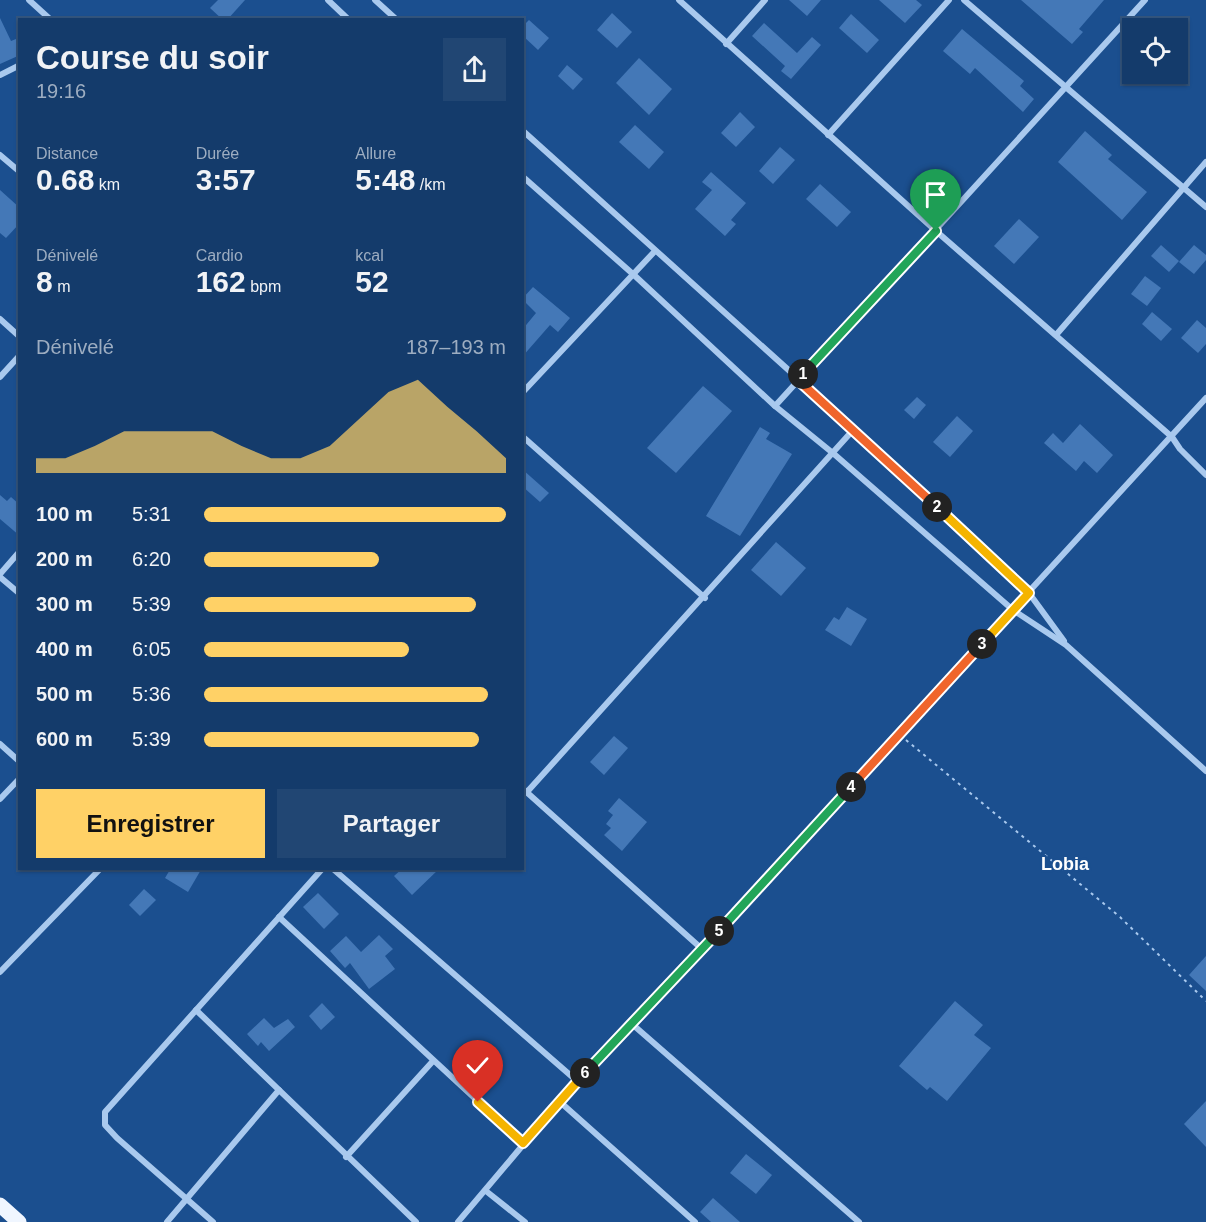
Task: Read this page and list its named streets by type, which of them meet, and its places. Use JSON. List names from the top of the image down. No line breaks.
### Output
{"districts":["Lobia"],"page":{"heading":["Course du soir","19:16"],"stats":[["Distance","0.68 km"],["Durée","3:57"],["Allure","5:48 /km"],["Dénivelé","8 m"],["Cardio","162 bpm"],["kcal","52"]],"chart":["Dénivelé","187–193 m"],"pins":["1","2","3","4","5","6"],"list":[{"name":"100 m","note":"5:31"},{"name":"200 m","note":"6:20"},{"name":"300 m","note":"5:39"},{"name":"400 m","note":"6:05"},{"name":"500 m","note":"5:36"},{"name":"600 m","note":"5:39"}],"buttons":["Enregistrer","Partager"]}}
